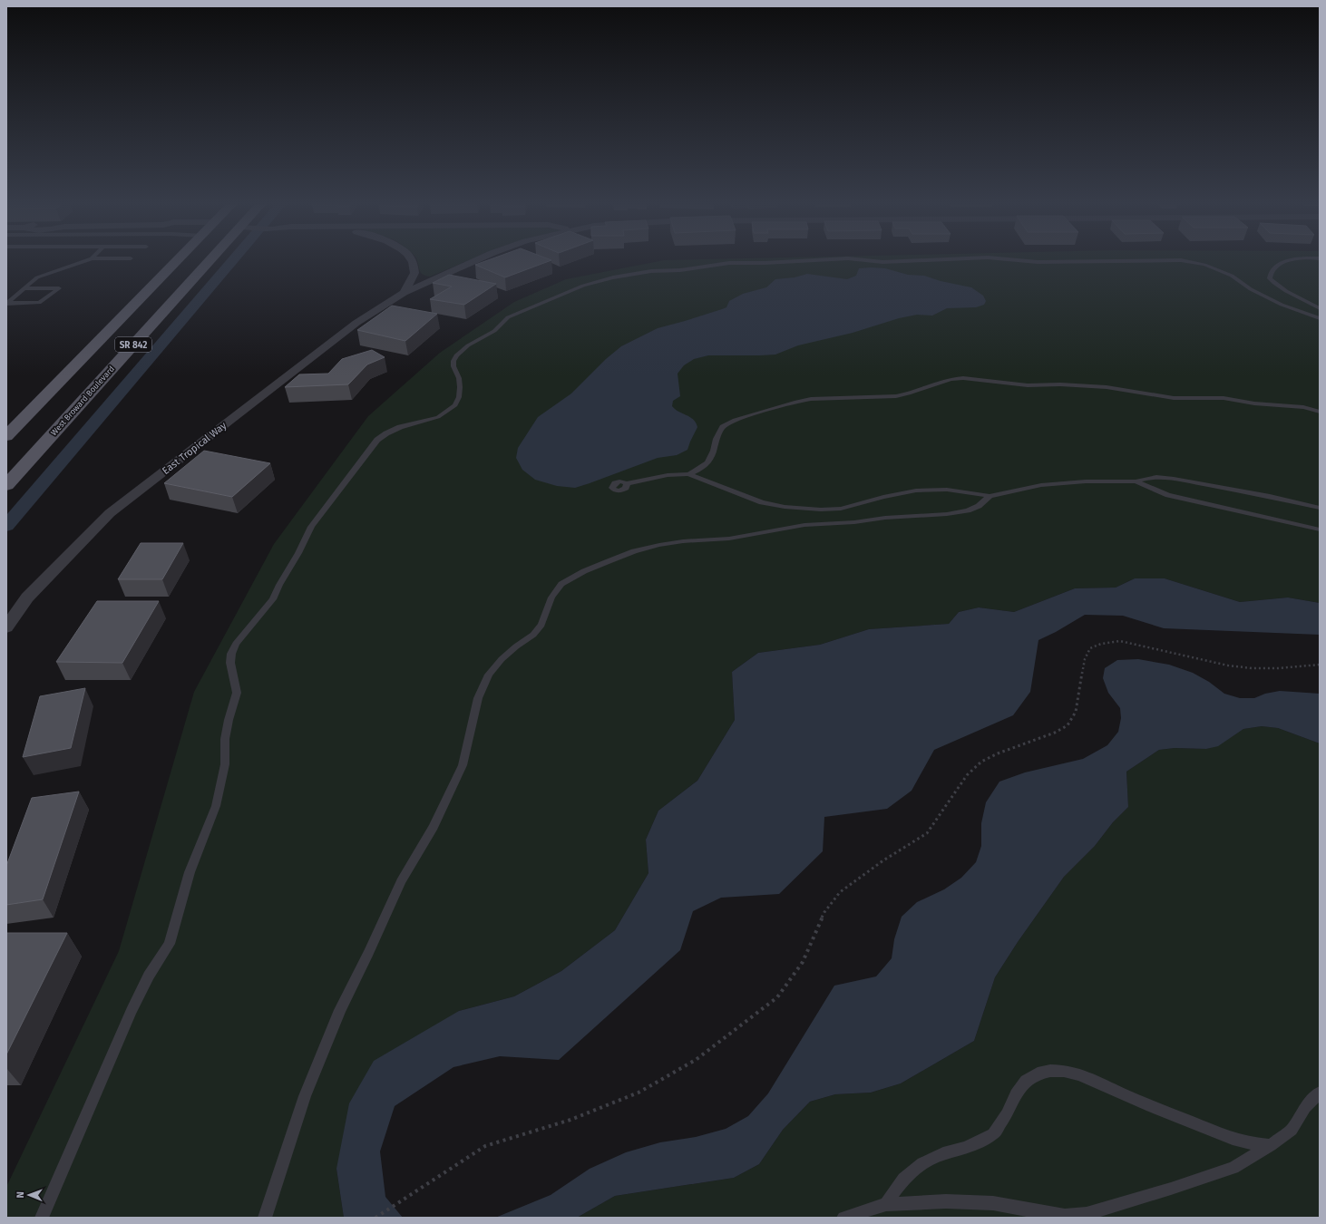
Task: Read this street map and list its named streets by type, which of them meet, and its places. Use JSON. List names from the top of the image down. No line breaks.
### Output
{"streets":{"main road":["SR 842","West Broward Boulevard"],"street":["East Tropical Way"]},"north":"left"}
